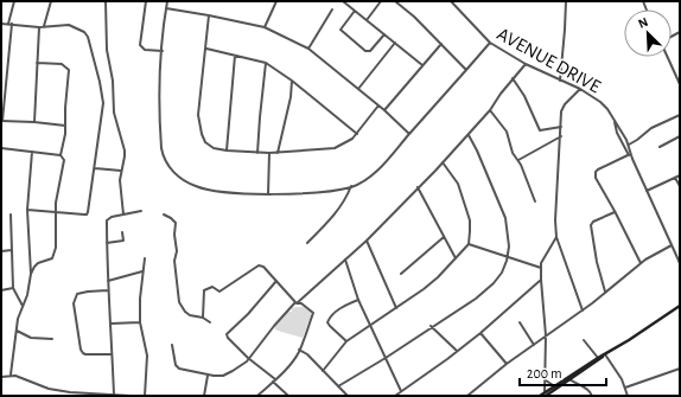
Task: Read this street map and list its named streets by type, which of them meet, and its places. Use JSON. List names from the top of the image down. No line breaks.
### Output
{"streets":{"street":["AVENUE DRIVE"]},"scale_bar":"200 m","north":"top left"}
